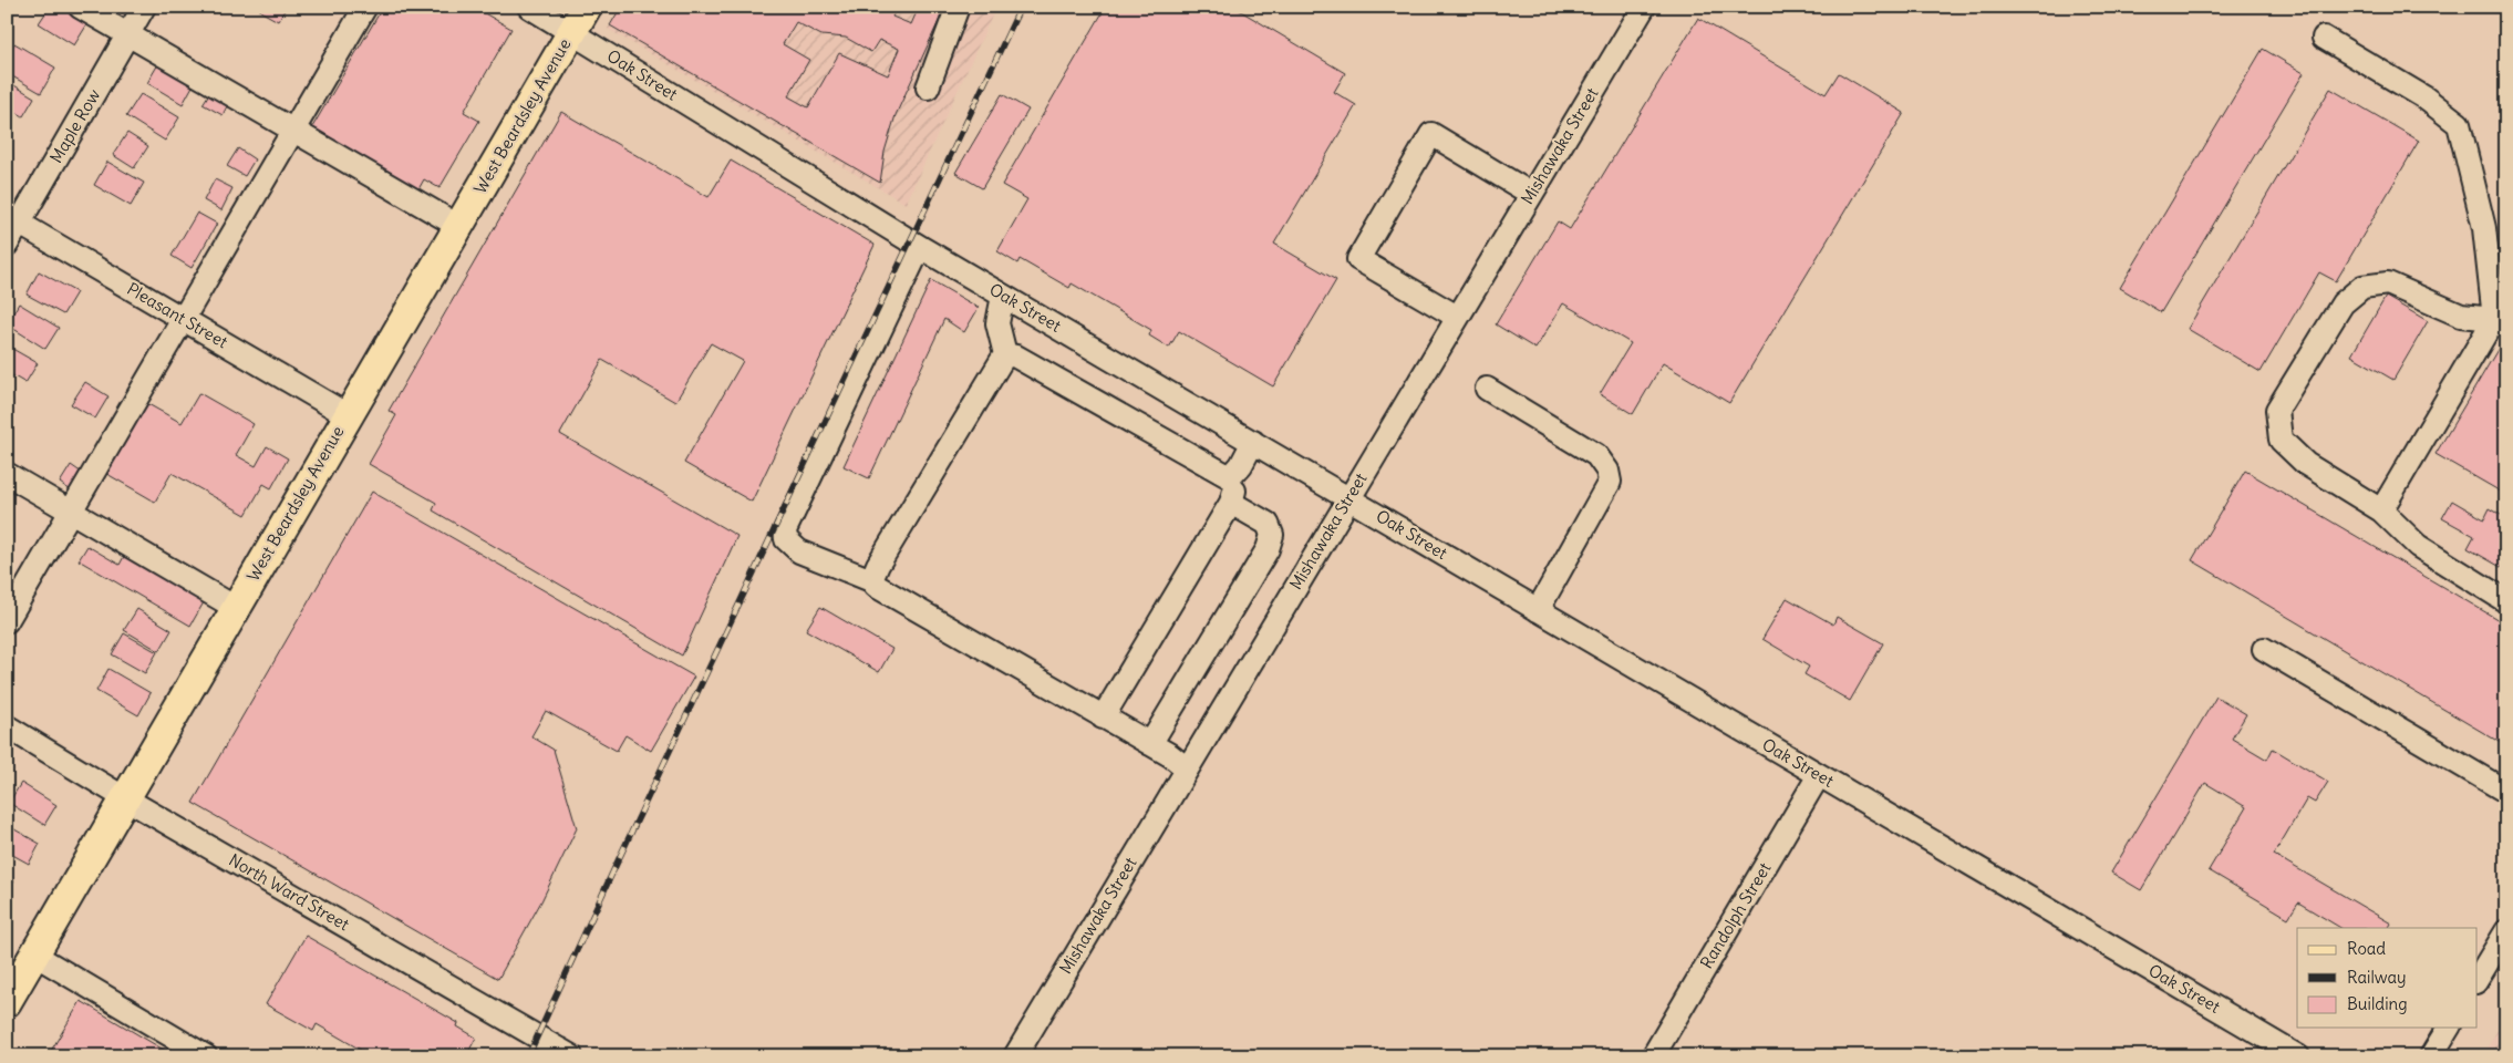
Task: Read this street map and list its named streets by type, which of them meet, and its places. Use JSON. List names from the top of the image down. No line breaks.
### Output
{"streets":{"main road":["West Beardsley Avenue"],"street":["Oak Street","Maple Row","Mishawaka Street","Pleasant Street","North Ward Street","Randolph Street"]},"crossings":[["Oak Street","West Beardsley Avenue"],["Oak Street","Mishawaka Street"],["Oak Street","Randolph Street"],["West Beardsley Avenue","Pleasant Street"],["West Beardsley Avenue","North Ward Street"],["Maple Row","Pleasant Street"]],"legend":["Road","Railway","Building"]}
